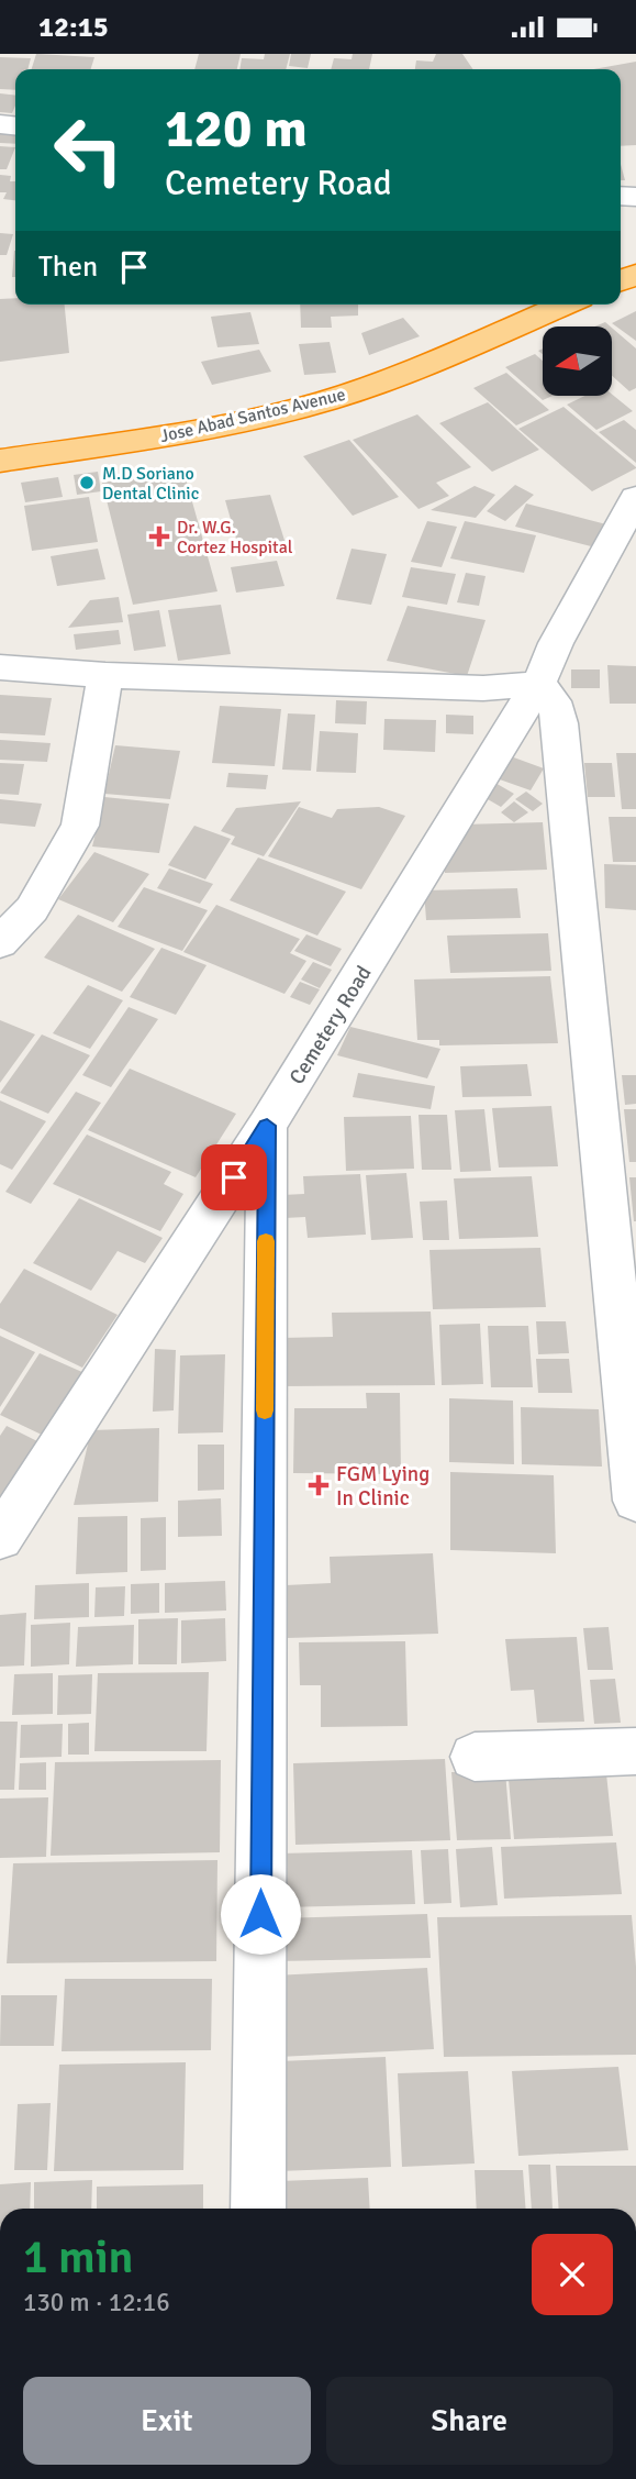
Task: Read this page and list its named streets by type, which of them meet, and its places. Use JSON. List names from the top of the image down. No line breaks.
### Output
{"streets":{"highway":["Jose Abad Santos Avenue"],"street":["Cemetery Road"]},"places":{"other":["M.D Soriano Dental Clinic"],"health":["Dr. W.G. Cortez Hospital","FGM Lying In Clinic"]},"north":"left","page":{"status":"12:15","turn":["120 m","Cemetery Road"],"then":"Then","heading":["1 min","130 m · 12:16"],"buttons":["Exit","Share"]}}
